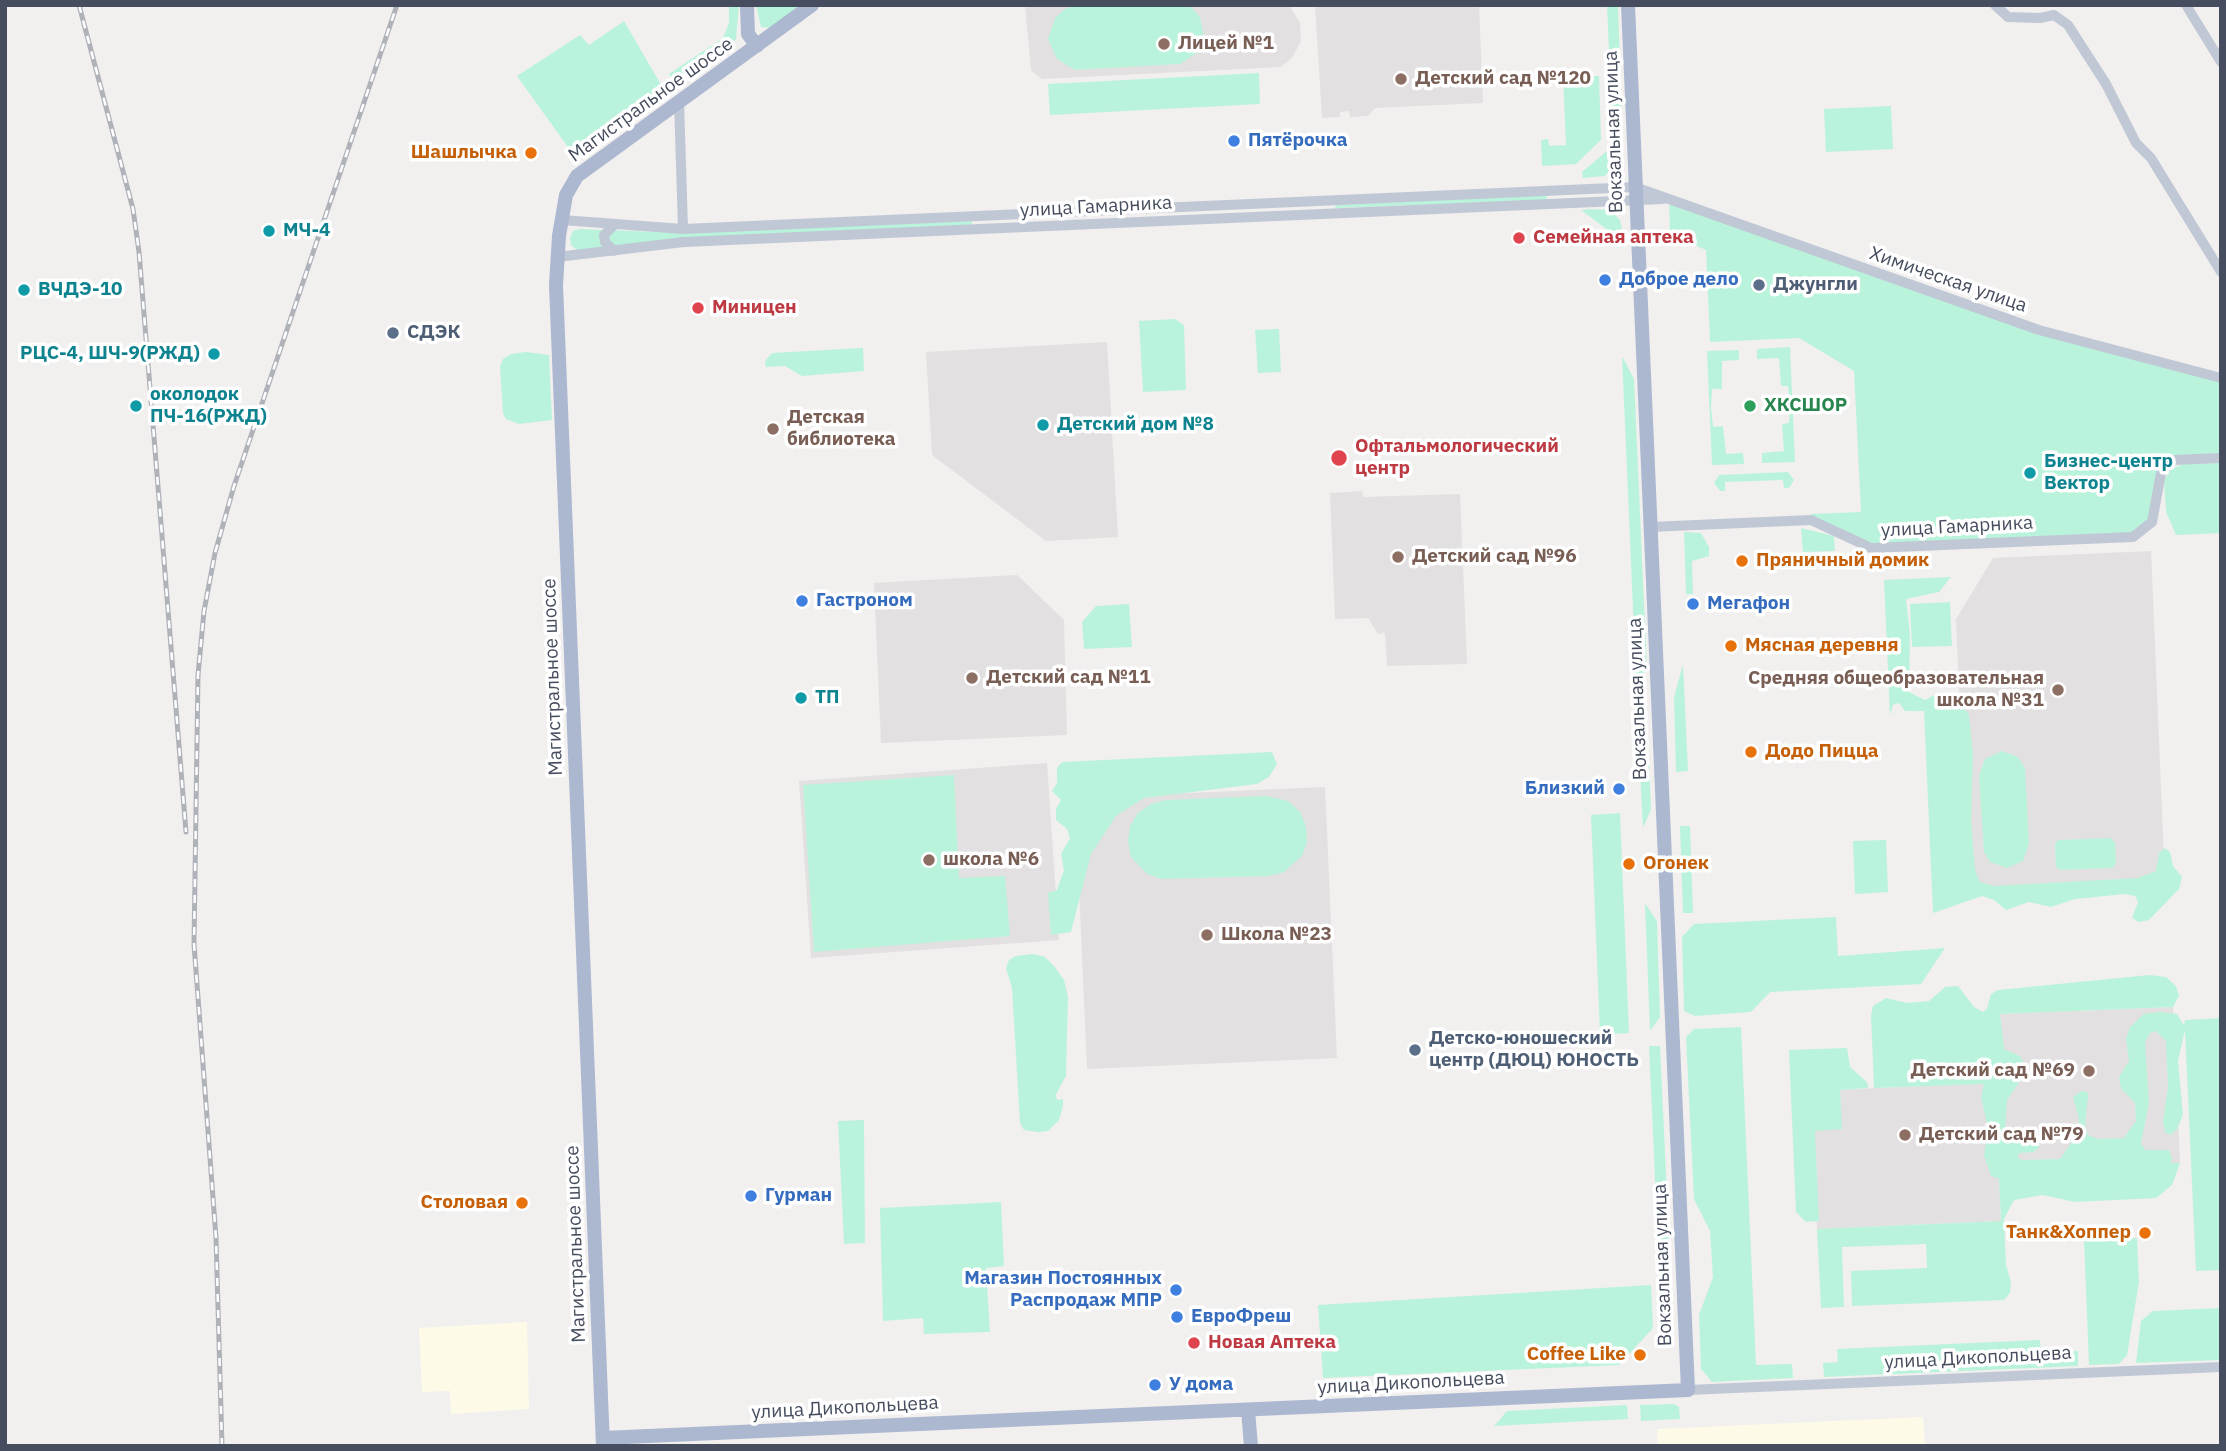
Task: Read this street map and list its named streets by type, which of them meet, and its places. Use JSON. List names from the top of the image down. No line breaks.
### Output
{"streets":{"main road":["Магистральное шоссе","Вокзальная улица","улица Дикопольцева"],"street":["улица Гамарника","Химическая улица"]},"crossings":[["Магистральное шоссе","улица Гамарника"],["Магистральное шоссе","улица Дикопольцева"],["Вокзальная улица","улица Гамарника"],["Вокзальная улица","Химическая улица"],["Вокзальная улица","улица Дикопольцева"],["улица Гамарника","Химическая улица"]],"places":["Лицей №1","Детский сад №120","Пятёрочка","Шашлычка","МЧ-4","Семейная аптека","Доброе дело","Джунгли","ВЧДЭ-10","Миницен","СДЭК","РЦС-4, ШЧ-9(РЖД)","околодок ПЧ-16(РЖД)","ХКСШОР","Детский дом №8","Детская библиотека","Офтальмологический центр","Бизнес-центр Вектор","Детский сад №96","Пряничный домик","Гастроном","Мегафон","Мясная деревня","Детский сад №11","Средняя общеобразовательная школа №31","ТП","Додо Пицца","Близкий","школа №6","Огонек","Школа №23","Детско-юношеский центр (ДЮЦ) ЮНОСТЬ","Детский сад №69","Детский сад №79","Гурман","Столовая","Танк&Хоппер","Магазин Постоянных Распродаж МПР","ЕвроФреш","Новая Аптека","Coffee Like","У дома"]}
